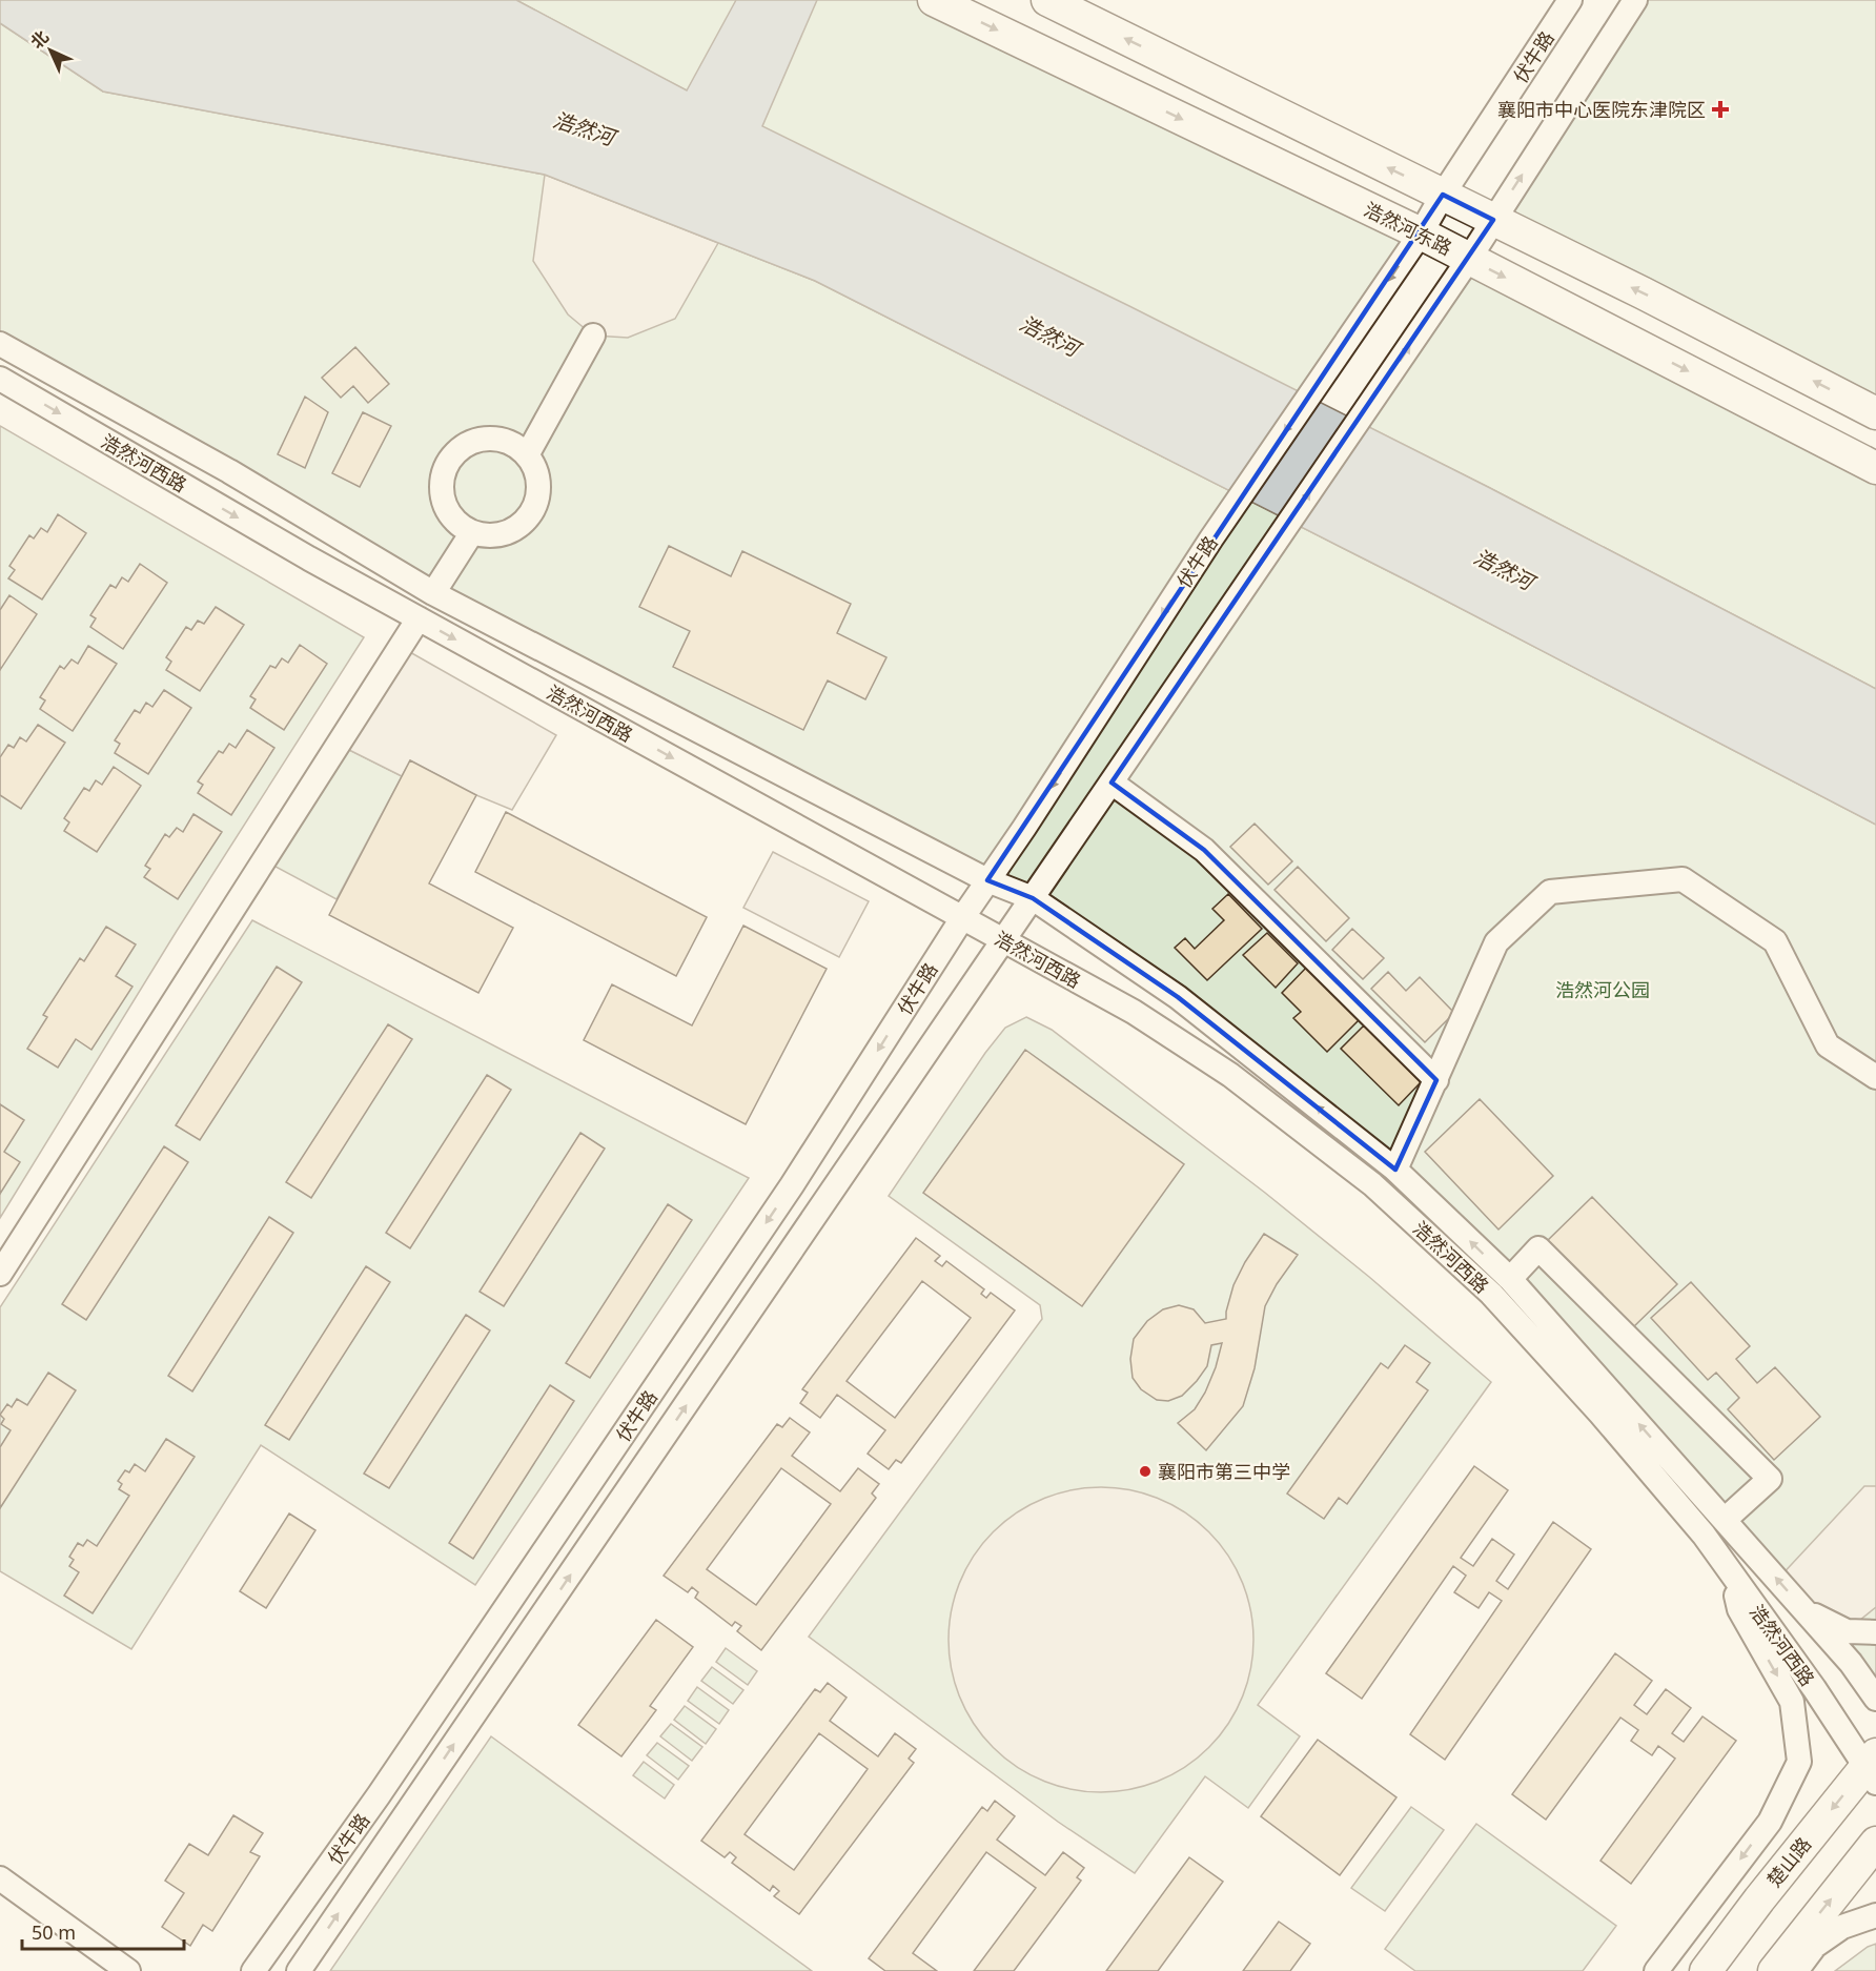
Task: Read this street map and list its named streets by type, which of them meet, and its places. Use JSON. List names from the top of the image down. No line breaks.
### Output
{"streets":{"main road":["浩然河东路","楚山路"],"street":["伏牛路","浩然河西路"]},"crossings":[["伏牛路","浩然河东路"],["伏牛路","浩然河西路"],["浩然河西路","楚山路"]],"water":["浩然河"],"parks":["浩然河公园"],"places":{"health":["襄阳市中心医院东津院区"],"other":["襄阳市第三中学"]},"scale_bar":"50 m","north":"top left"}
